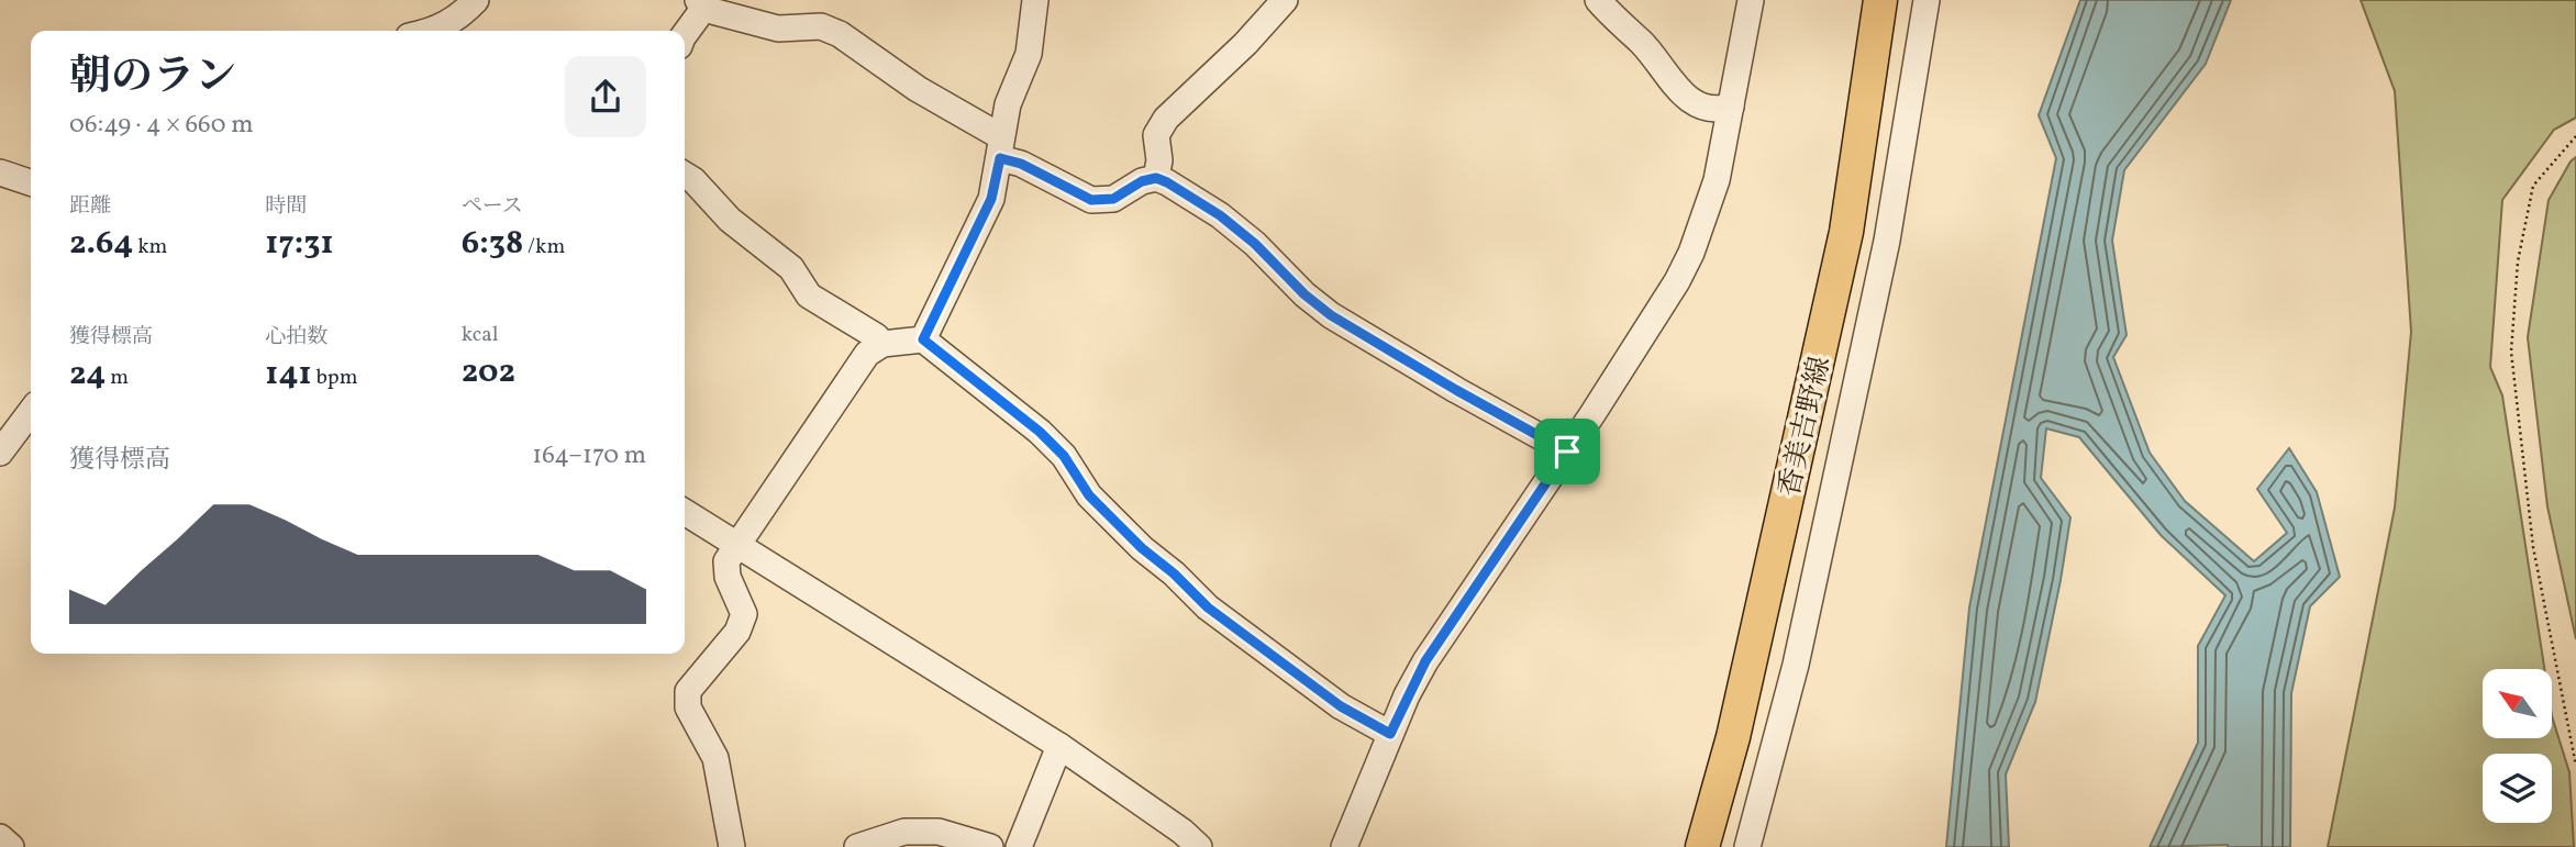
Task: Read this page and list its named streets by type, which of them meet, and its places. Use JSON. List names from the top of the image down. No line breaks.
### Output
{"streets":{"main road":["香美吉野線"]},"north":"top left","page":{"heading":["朝のラン","06:49 · 4 × 660 m"],"stats":[["距離","2.64 km"],["時間","17:31"],["ペース","6:38 /km"],["獲得標高","24 m"],["心拍数","141 bpm"],["kcal","202"]],"chart":["獲得標高","164–170 m"]}}
